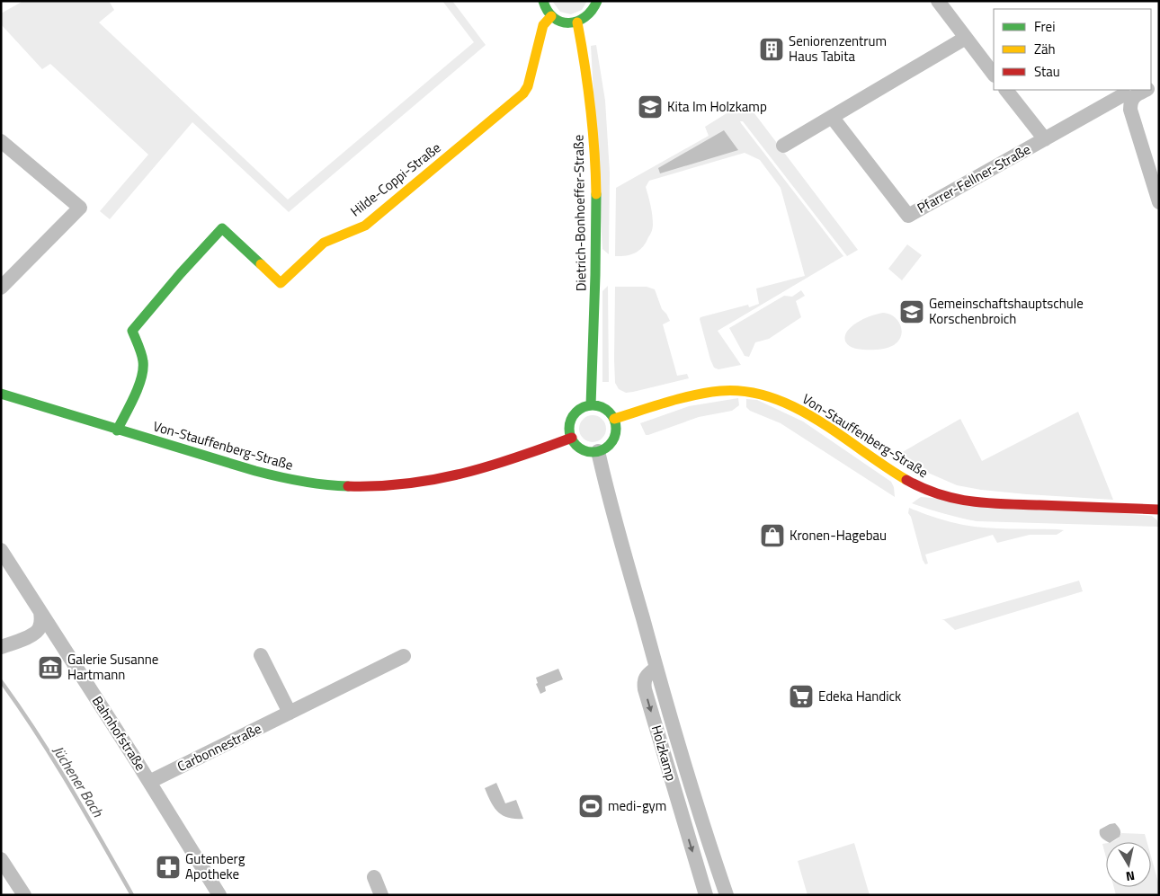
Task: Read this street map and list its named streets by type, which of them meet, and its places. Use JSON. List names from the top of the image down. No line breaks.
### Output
{"streets":{"street":["Pfarrer-Fellner-Straße","Hilde-Coppi-Straße","Dietrich-Bonhoeffer-Straße","Von-Stauffenberg-Straße","Bahnhofstraße","Carbonnestraße","Holzkamp"]},"crossings":[["Hilde-Coppi-Straße","Von-Stauffenberg-Straße"],["Dietrich-Bonhoeffer-Straße","Von-Stauffenberg-Straße"],["Dietrich-Bonhoeffer-Straße","Holzkamp"],["Von-Stauffenberg-Straße","Holzkamp"],["Bahnhofstraße","Carbonnestraße"]],"water":["Jüchener Bach"],"places":{"building":["Seniorenzentrum Haus Tabita"],"school or university":["Kita Im Holzkamp","Gemeinschaftshauptschule Korschenbroich"],"shop":["Kronen-Hagebau"],"museum":["Galerie Susanne Hartmann"],"supermarket":["Edeka Handick"],"sports":["medi-gym"],"pharmacy":["Gutenberg Apotheke"]},"legend":["Frei","Zäh","Stau"],"north":"bottom"}
